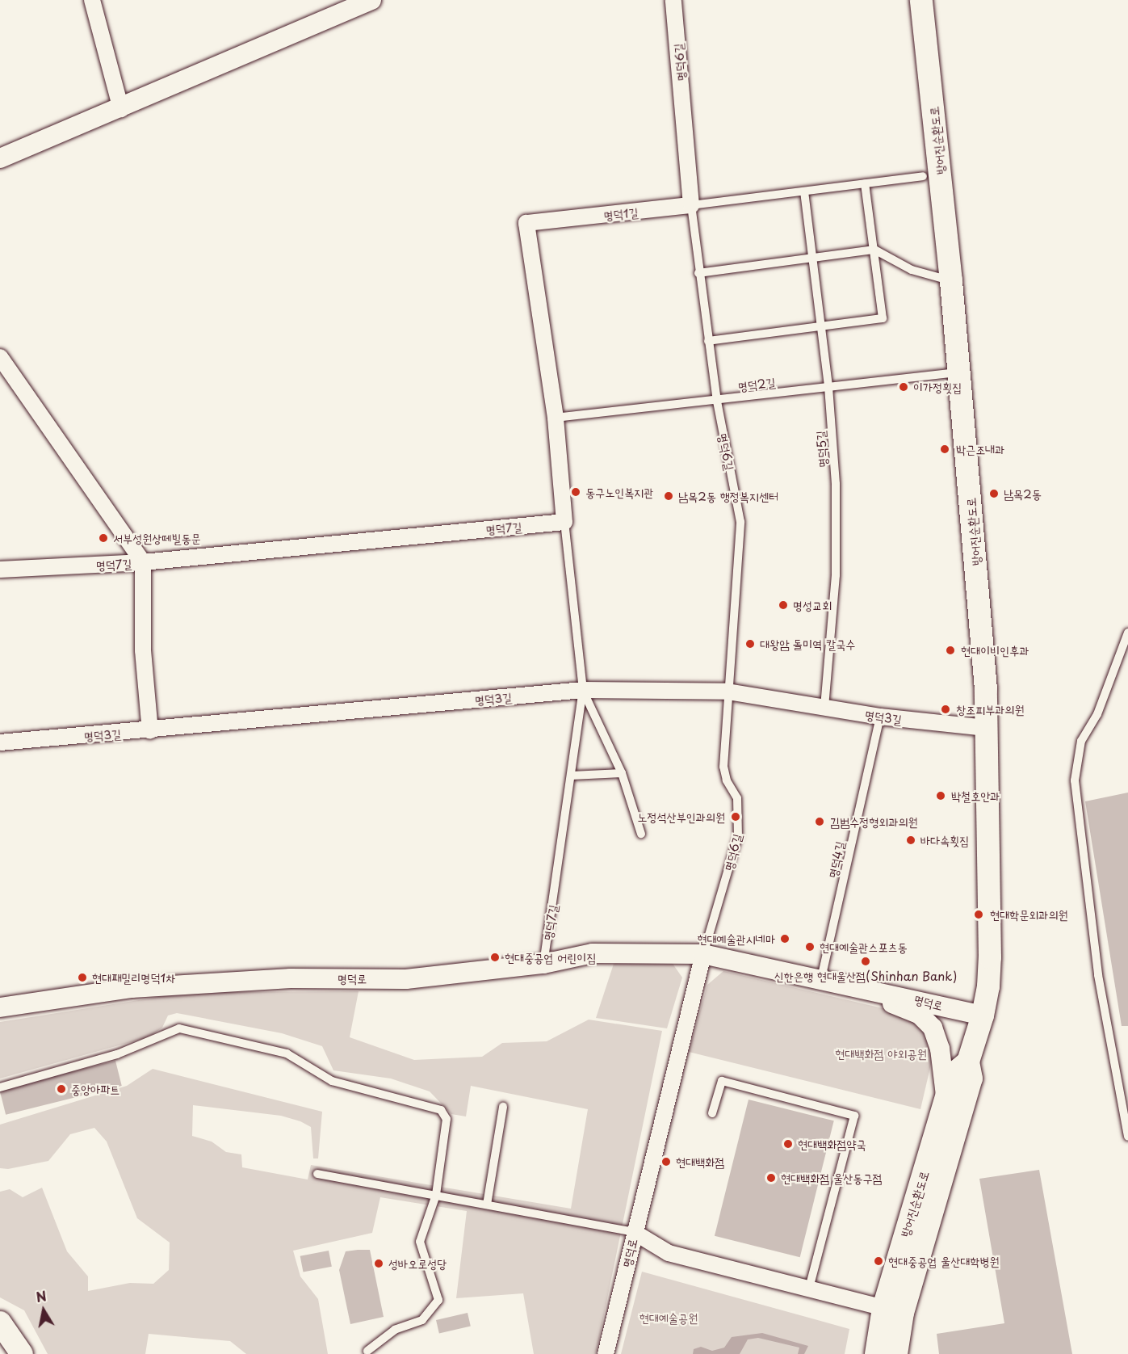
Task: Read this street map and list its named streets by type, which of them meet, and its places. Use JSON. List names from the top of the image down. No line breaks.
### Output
{"streets":{"main road":["방어진순환도로"],"street":["명덕6길","명덕1길","명덕7길","명덕3길","명덕로"],"lane":["명덕2길","명덕5길","명덕4길"]},"crossings":[["명덕6길","명덕1길"],["명덕6길","명덕2길"],["명덕6길","명덕3길"],["명덕6길","명덕로"],["방어진순환도로","명덕2길"],["방어진순환도로","명덕3길"],["방어진순환도로","명덕로"],["명덕1길","명덕2길"],["명덕1길","명덕5길"],["명덕1길","명덕7길"],["명덕2길","명덕5길"],["명덕5길","명덕3길"],["명덕7길","명덕3길"],["명덕7길","명덕로"],["명덕3길","명덕4길"],["명덕4길","명덕로"]],"parks":["현대백화점 야외공원","현대예술공원"],"places":["이가정횟집","박근조내과","동구노인복지관","남목2동","남목2동 행정복지센터","서부성원상떼빌동문","명성교회","대왕암 돌미역 칼국수","현대이비인후과","창조피부과의원","박철호안과","노정석산부인과의원","김범수정형외과의원","바다속횟집","현대학문외과의원","현대예술관시네마","현대예술관스포츠동","현대중공업 어린이집","신한은행 현대울산점(Shinhan Bank)","현대패밀리명덕1차","중앙아파트","현대백화점약국","현대백화점","현대백화점 울산동구점","현대중공업 울산대학병원","성바오로성당"],"north":"top"}
